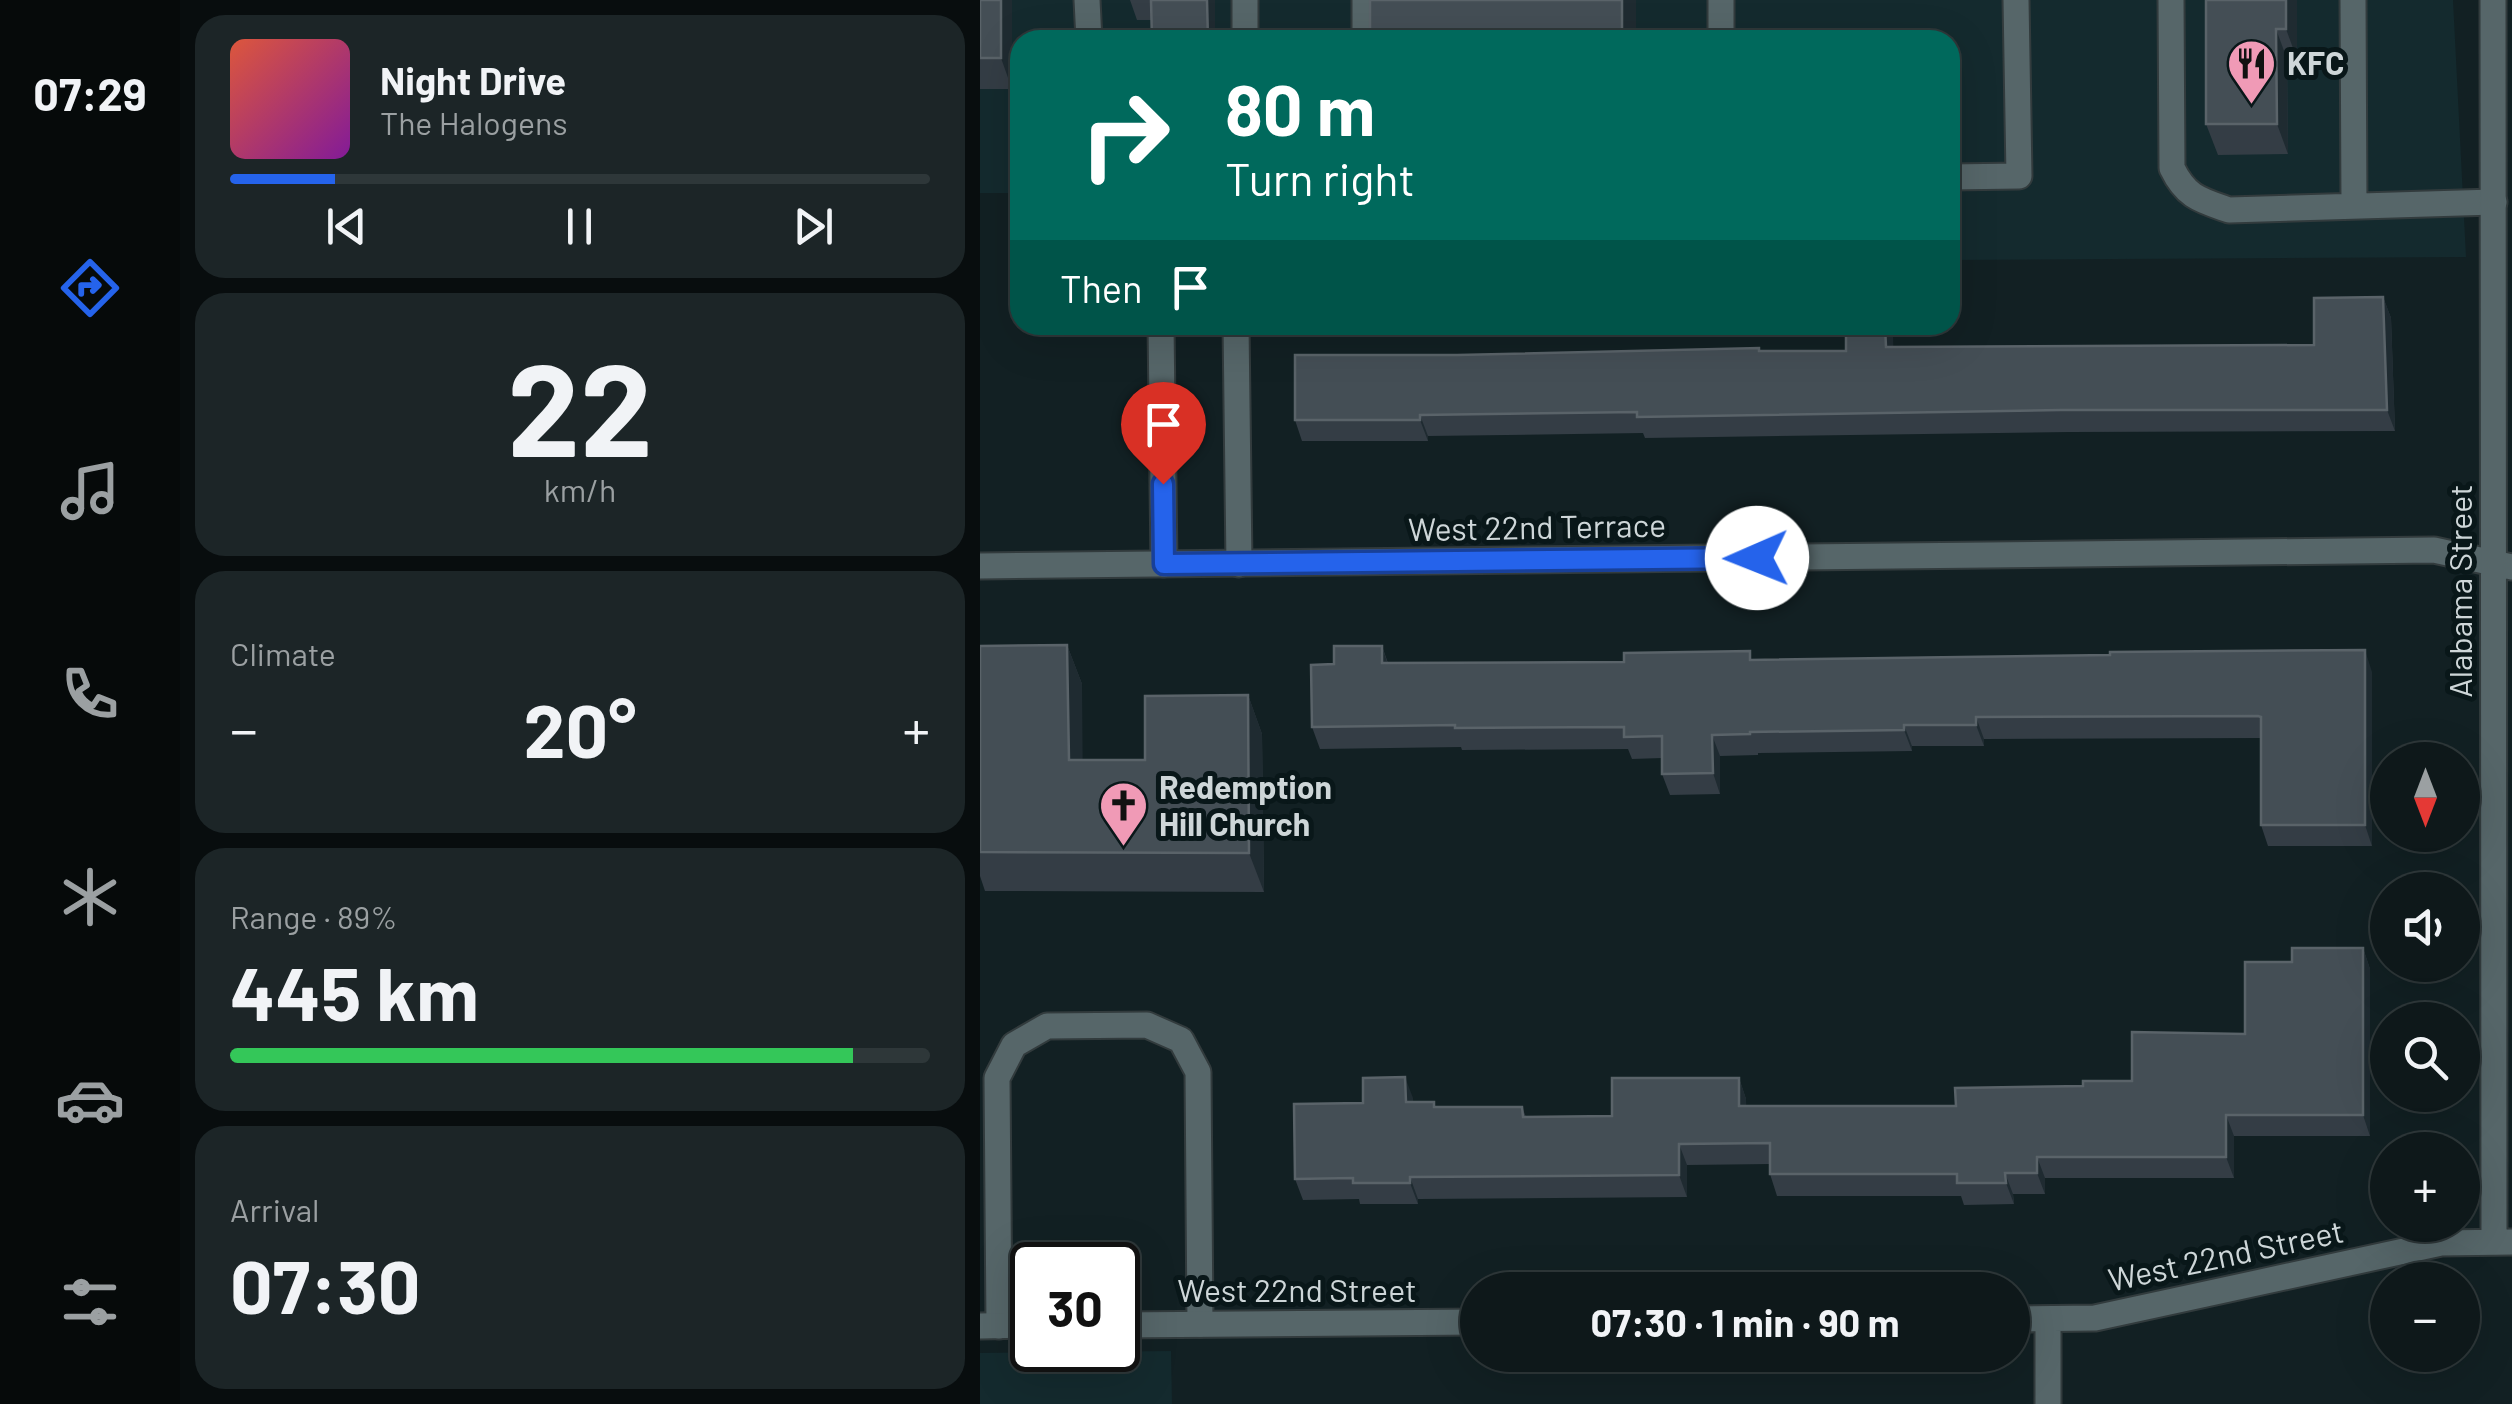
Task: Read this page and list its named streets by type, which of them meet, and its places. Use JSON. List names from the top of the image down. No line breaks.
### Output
{"streets":{"street":["West 22nd Terrace","Alabama Street","West 22nd Street"]},"crossings":[["West 22nd Terrace","Alabama Street"],["Alabama Street","West 22nd Street"]],"places":{"restaurant":["KFC"],"church":["Redemption Hill Church"]},"north":"bottom","page":{"tabs":"07:29","turn":["80 m","Turn right"],"song":["Night Drive","The Halogens"],"then":"Then","tile":[["22","km/h"],"Climate",["Range · 89%","445 km"],["Arrival","07:30"]],"heat":["−","20°","+"],"map_buttons":["+","−"],"limit":"30","trip":"07:30 · 1 min · 90 m"}}
